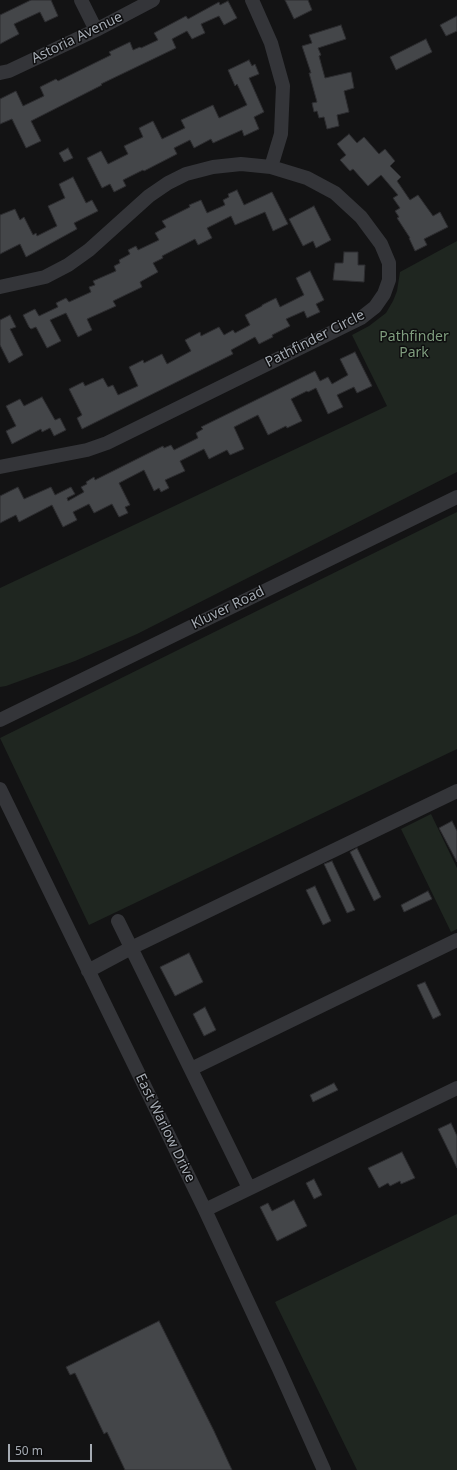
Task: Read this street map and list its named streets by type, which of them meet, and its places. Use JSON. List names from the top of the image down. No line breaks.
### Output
{"streets":{"street":["Astoria Avenue","Pathfinder Circle","Kluver Road","East Warlow Drive"]},"parks":["Pathfinder Park"],"scale_bar":"50 m"}
